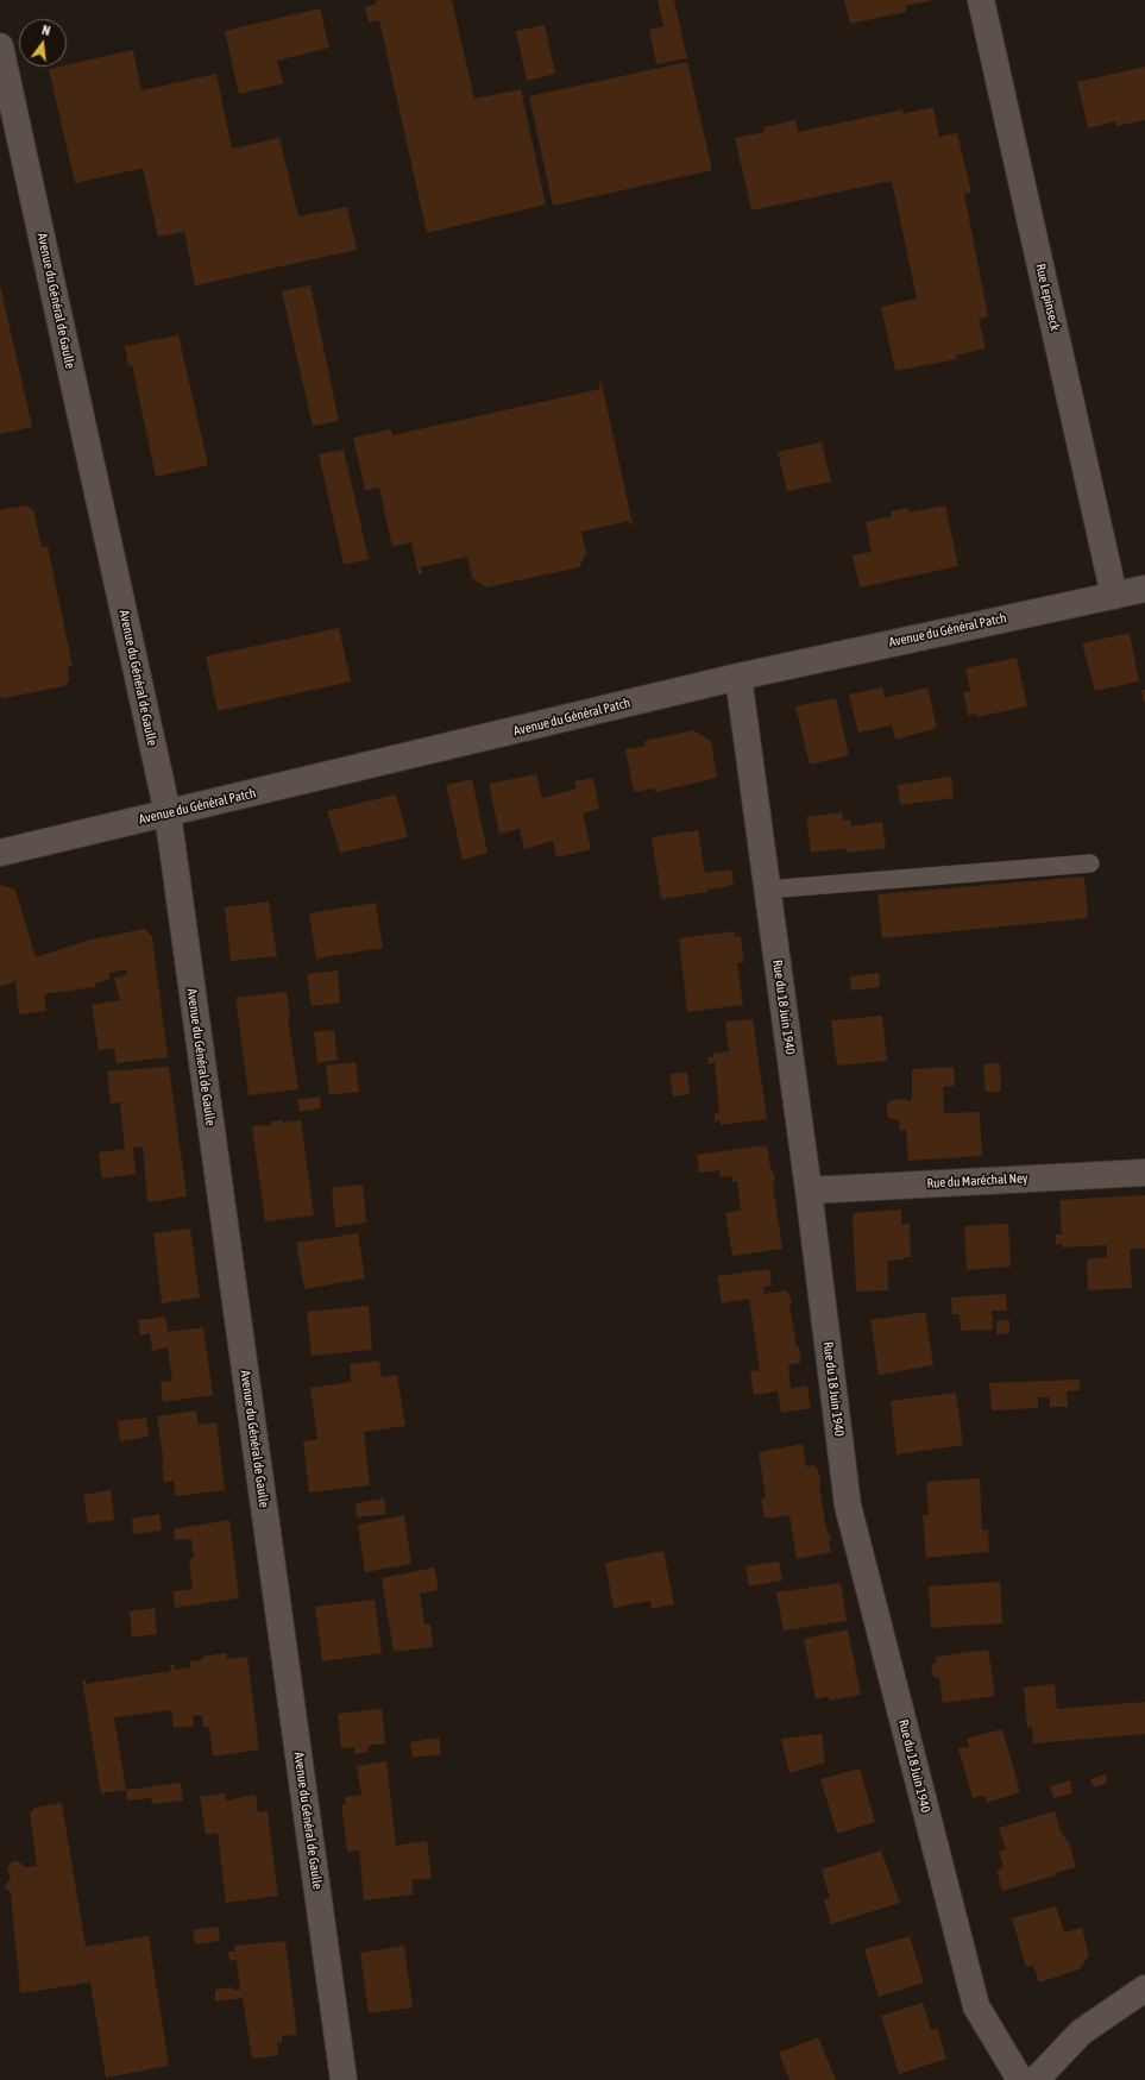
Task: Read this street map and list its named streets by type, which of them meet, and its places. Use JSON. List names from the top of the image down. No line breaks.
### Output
{"streets":{"street":["Rue Lepinseck","Avenue du Général de Gaulle","Avenue du Général Patch","Rue du 18 Juin 1940","Rue du Maréchal Ney"]},"crossings":[["Rue Lepinseck","Avenue du Général Patch"],["Avenue du Général de Gaulle","Avenue du Général Patch"],["Avenue du Général Patch","Rue du 18 Juin 1940"],["Rue du 18 Juin 1940","Rue du Maréchal Ney"]],"north":"top"}
